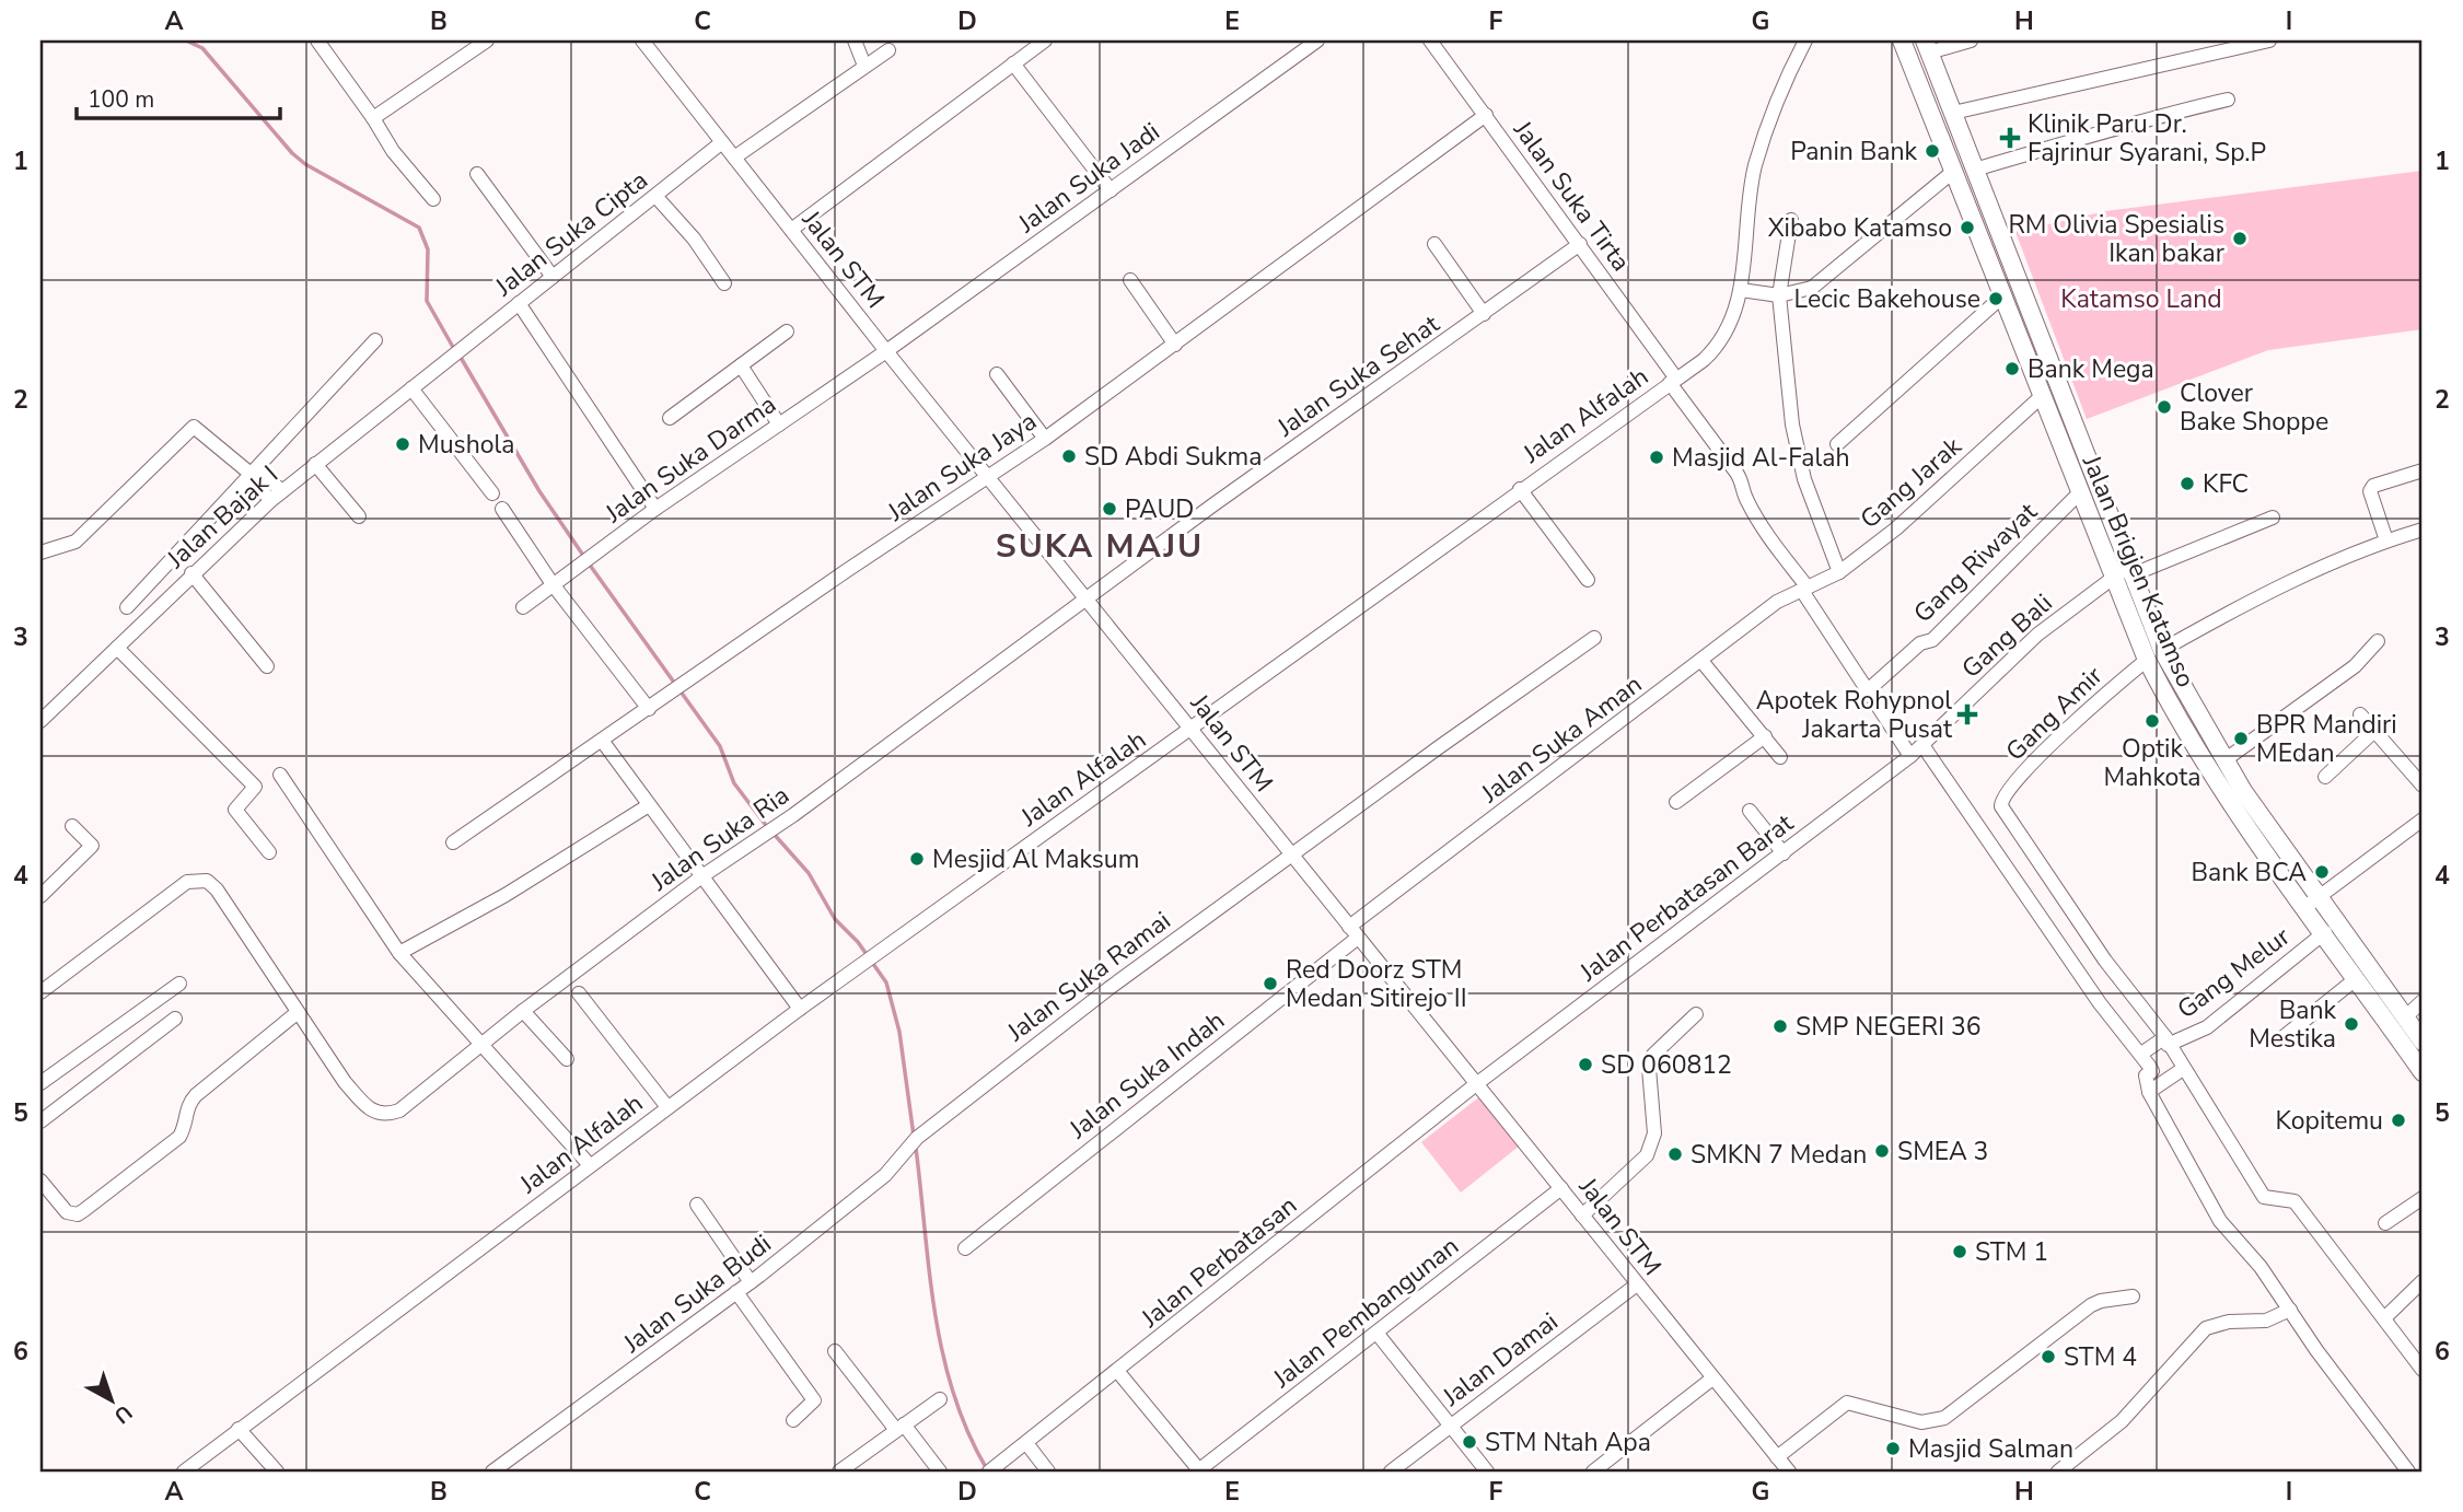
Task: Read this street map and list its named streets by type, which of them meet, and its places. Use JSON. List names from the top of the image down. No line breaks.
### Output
{"streets":{"main road":["Jalan Brigjen Katamso"],"street":["Jalan Suka Jadi","Jalan Suka Tirta","Jalan Suka Cipta","Jalan STM","Jalan Suka Sehat","Jalan Alfalah","Jalan Suka Darma","Jalan Suka Jaya","Gang Jarak","Jalan Bajak I","Gang Riwayat","Gang Bali","Gang Amir","Jalan Suka Aman","Jalan Suka Ria","Jalan Perbatasan Barat","Gang Melur","Jalan Suka Ramai","Jalan Suka Indah","Jalan Perbatasan","Jalan Suka Budi","Jalan Pembangunan","Jalan Damai"]},"crossings":[["Jalan Suka Jadi","Jalan STM"],["Jalan Suka Jadi","Jalan Suka Darma"],["Jalan Suka Tirta","Jalan Suka Sehat"],["Jalan Suka Tirta","Jalan Alfalah"],["Jalan Suka Tirta","Jalan Suka Jaya"],["Jalan Suka Tirta","Gang Jarak"],["Jalan Suka Tirta","Gang Riwayat"],["Jalan Suka Tirta","Jalan Suka Aman"],["Jalan Suka Tirta","Jalan Perbatasan Barat"],["Jalan Suka Cipta","Jalan STM"],["Jalan Suka Cipta","Jalan Bajak I"],["Jalan STM","Jalan Suka Sehat"],["Jalan STM","Jalan Alfalah"],["Jalan STM","Jalan Suka Darma"],["Jalan STM","Jalan Suka Jaya"],["Jalan STM","Jalan Suka Aman"],["Jalan STM","Jalan Suka Ria"],["Jalan STM","Jalan Perbatasan Barat"],["Jalan STM","Jalan Suka Ramai"],["Jalan STM","Jalan Suka Indah"],["Jalan STM","Jalan Perbatasan"],["Jalan STM","Jalan Pembangunan"],["Jalan STM","Jalan Damai"],["Jalan Suka Sehat","Jalan Suka Ria"],["Gang Jarak","Jalan Brigjen Katamso"],["Gang Jarak","Jalan Suka Aman"],["Gang Riwayat","Jalan Brigjen Katamso"],["Jalan Brigjen Katamso","Gang Bali"],["Jalan Brigjen Katamso","Gang Amir"],["Jalan Brigjen Katamso","Gang Melur"],["Gang Bali","Jalan Perbatasan Barat"],["Gang Amir","Gang Melur"],["Jalan Suka Aman","Jalan Suka Indah"],["Jalan Perbatasan Barat","Jalan Perbatasan"],["Jalan Suka Ramai","Jalan Suka Budi"]],"districts":["SUKA MAJU"],"parks":["Katamso Land"],"places":{"health":["Klinik Paru Dr. Fajrinur Syarani, Sp.P","Apotek Rohypnol Jakarta Pusat"],"other":["Panin Bank","Xibabo Katamso","RM Olivia Spesialis Ikan bakar","Lecic Bakehouse","Bank Mega","Clover Bake Shoppe","Mushola","SD Abdi Sukma","Masjid Al-Falah","KFC","PAUD","Optik Mahkota","BPR Mandiri MEdan","Mesjid Al Maksum","Bank BCA","Red Doorz STM Medan Sitirejo II","Bank Mestika","SMP NEGERI 36","SD 060812","Kopitemu","SMEA 3","SMKN 7 Medan","STM 1","STM 4","STM Ntah Apa","Masjid Salman"]},"scale_bar":"100 m","north":"bottom right","grid":{"columns":["A","B","C","D","E","F","G","H","I"],"rows":["1","2","3","4","5","6"]}}
